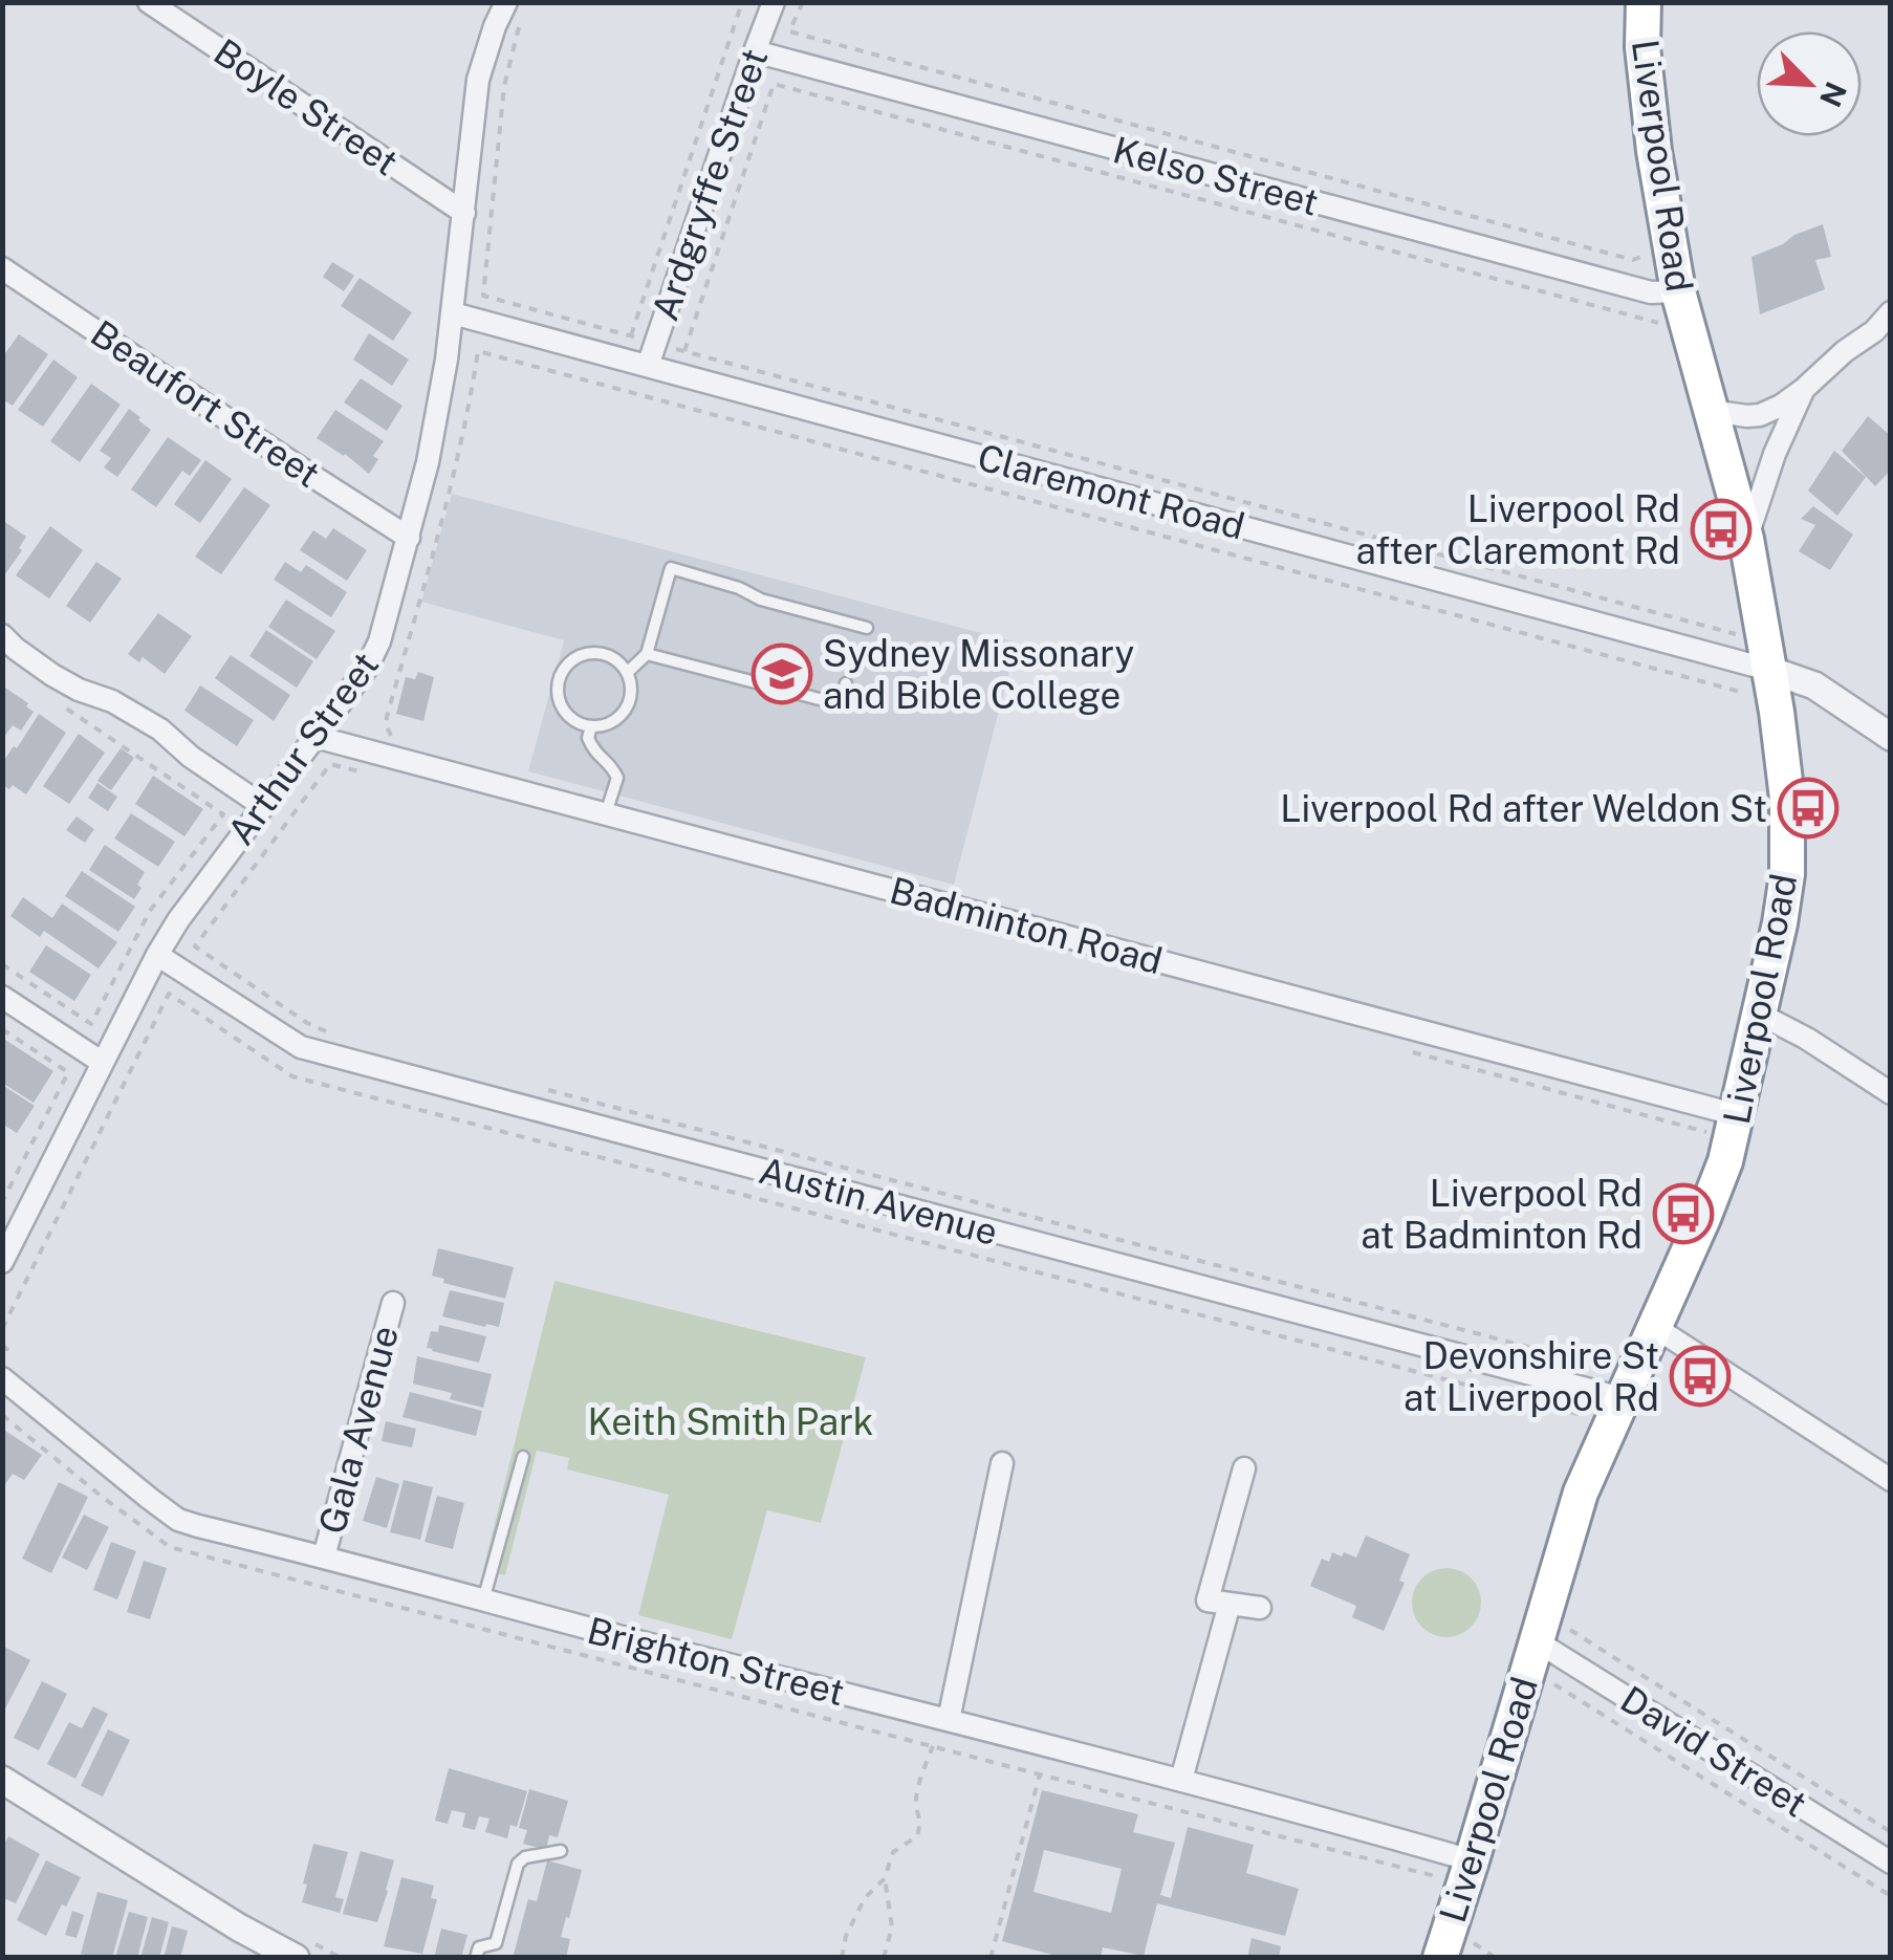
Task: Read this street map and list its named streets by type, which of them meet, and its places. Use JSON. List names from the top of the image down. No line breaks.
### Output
{"streets":{"highway":["Liverpool Road"],"street":["Boyle Street","Kelso Street","Ardgryffe Street","Beaufort Street","Claremont Road","Arthur Street","Badminton Road","Austin Avenue","Gala Avenue","Brighton Street","David Street"]},"crossings":[["Boyle Street","Arthur Street"],["Liverpool Road","Kelso Street"],["Liverpool Road","Claremont Road"],["Liverpool Road","Badminton Road"],["Liverpool Road","Austin Avenue"],["Liverpool Road","Brighton Street"],["Liverpool Road","David Street"],["Kelso Street","Ardgryffe Street"],["Ardgryffe Street","Claremont Road"],["Beaufort Street","Arthur Street"],["Claremont Road","Arthur Street"],["Arthur Street","Badminton Road"],["Arthur Street","Austin Avenue"],["Gala Avenue","Brighton Street"]],"parks":["Keith Smith Park"],"places":{"bus stop":["Liverpool Rd after Claremont Rd","Liverpool Rd after Weldon St","Liverpool Rd at Badminton Rd","Devonshire St at Liverpool Rd"],"school or university":["Sydney Missonary and Bible College"]},"north":"bottom right"}
